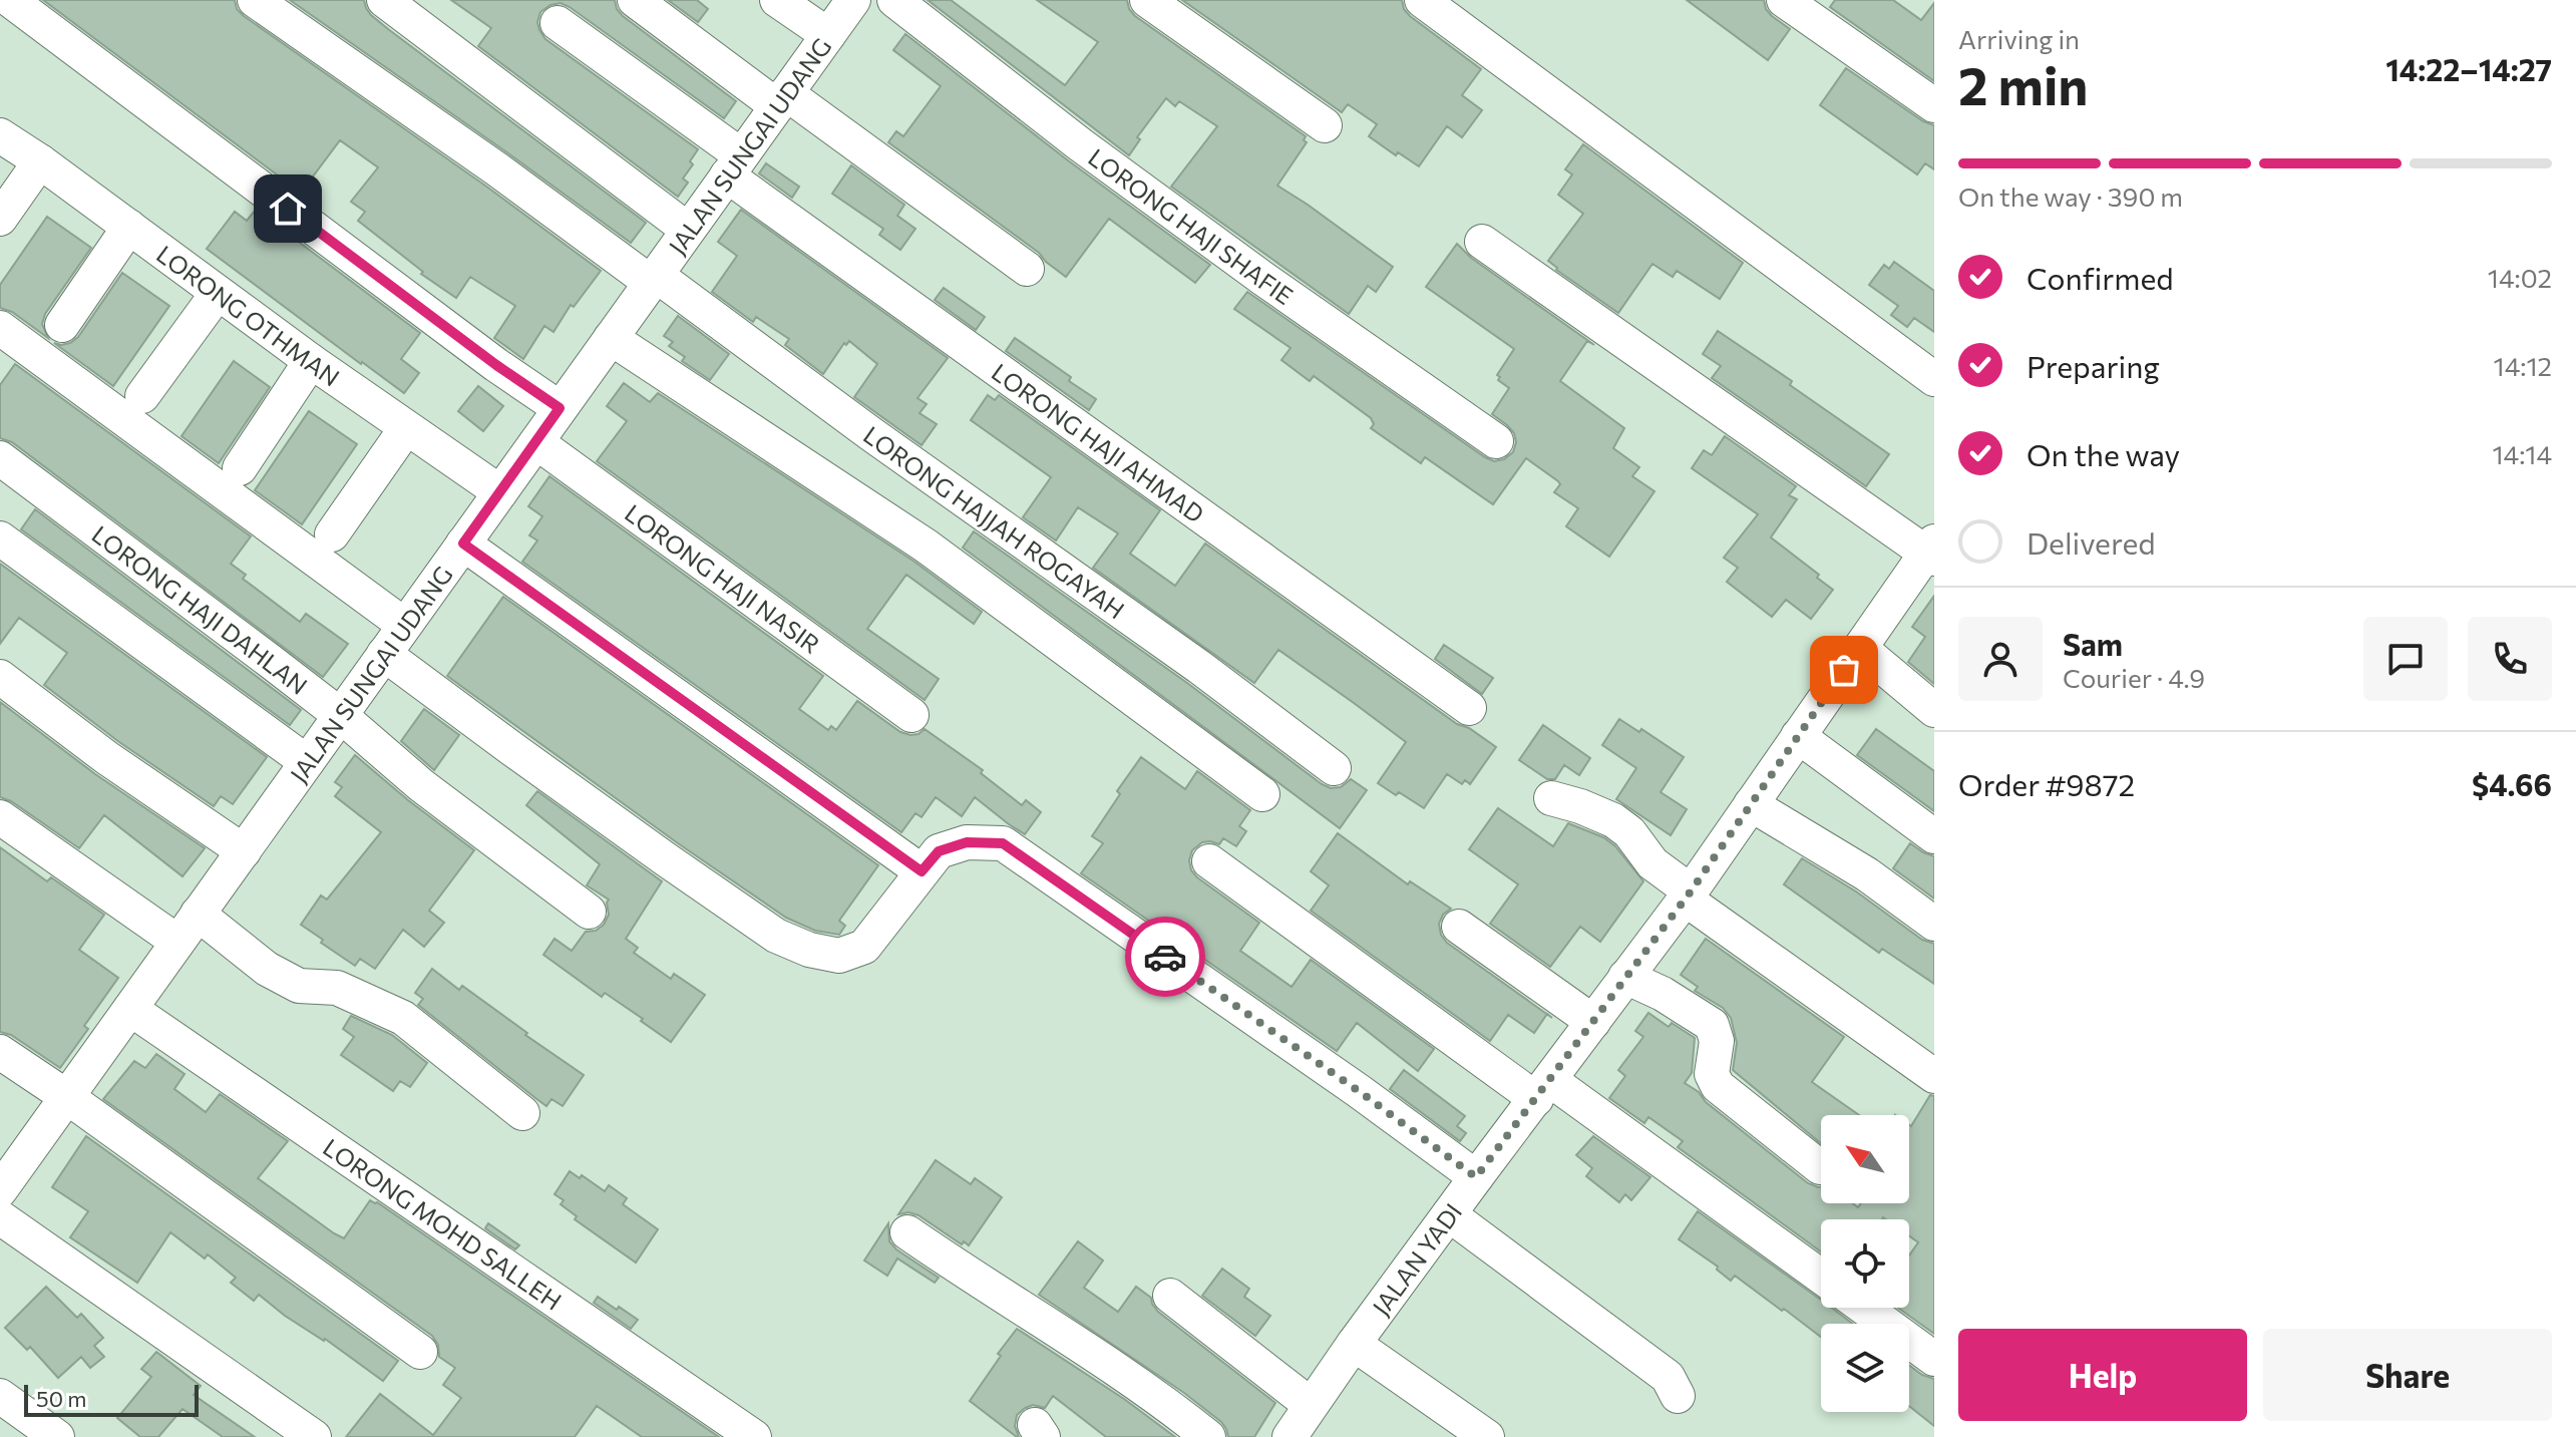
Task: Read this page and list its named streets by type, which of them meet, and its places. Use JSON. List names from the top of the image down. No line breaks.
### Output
{"streets":{"street":["JALAN SUNGAI UDANG","LORONG HAJI SHAFIE","LORONG OTHMAN","LORONG HAJI AHMAD","LORONG HAJJAH ROGAYAH","LORONG HAJI NASIR","LORONG HAJI DAHLAN","LORONG MOHD SALLEH","JALAN YADI"]},"crossings":[["JALAN SUNGAI UDANG","LORONG OTHMAN"],["JALAN SUNGAI UDANG","LORONG HAJI AHMAD"],["JALAN SUNGAI UDANG","LORONG HAJJAH ROGAYAH"],["JALAN SUNGAI UDANG","LORONG HAJI NASIR"],["JALAN SUNGAI UDANG","LORONG HAJI DAHLAN"],["JALAN SUNGAI UDANG","LORONG MOHD SALLEH"]],"scale_bar":"50 m","north":"top left","page":{"heading":["2 min","Arriving in","14:22–14:27"],"panel":["Sam","Courier · 4.9","Order #9872","$4.66"],"bar":"On the way · 390 m","list":[["Confirmed","14:02"],["Preparing","14:12"],["On the way","14:14"],"Delivered"],"buttons":["Help","Share"],"scale":"50 m"}}
